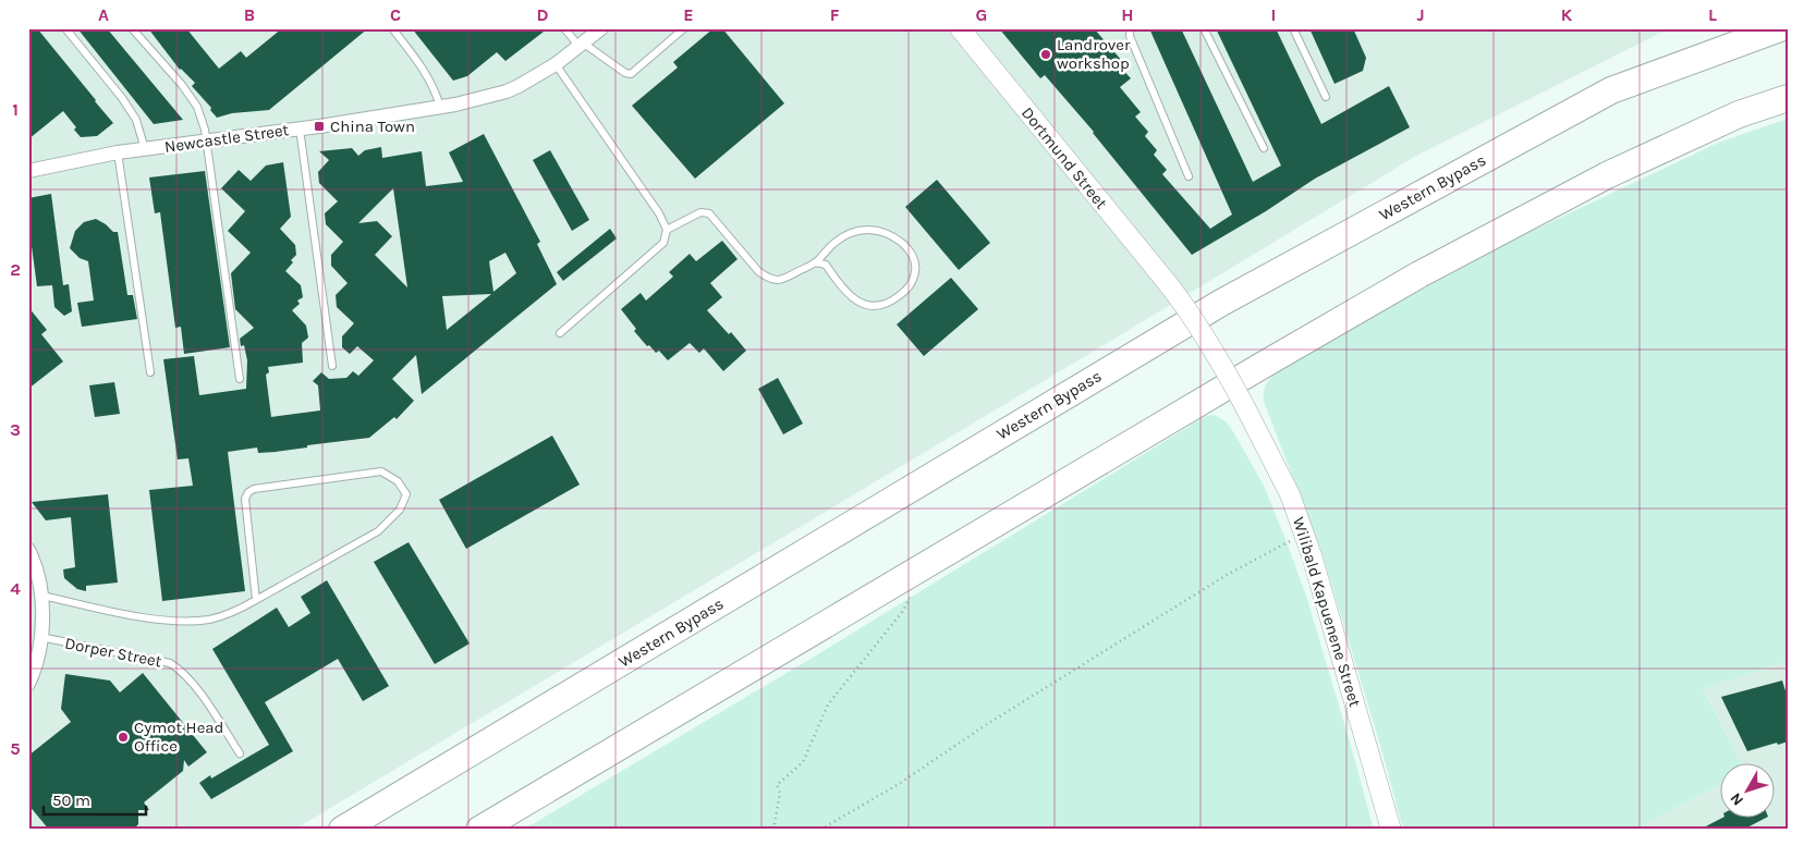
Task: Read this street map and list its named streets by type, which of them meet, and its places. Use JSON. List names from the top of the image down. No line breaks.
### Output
{"streets":{"highway":["Western Bypass"],"street":["Newcastle Street","Dortmund Street","Wilibald Kapuenene Street"],"lane":["Dorper Street"]},"crossings":[["Dortmund Street","Wilibald Kapuenene Street"]],"places":{"other":["Landrover workshop","Cymot Head Office"],"transit":["China Town"]},"scale_bar":"50 m","north":"bottom left","grid":{"columns":["A","B","C","D","E","F","G","H","I","J","K","L"],"rows":["1","2","3","4","5"]}}
